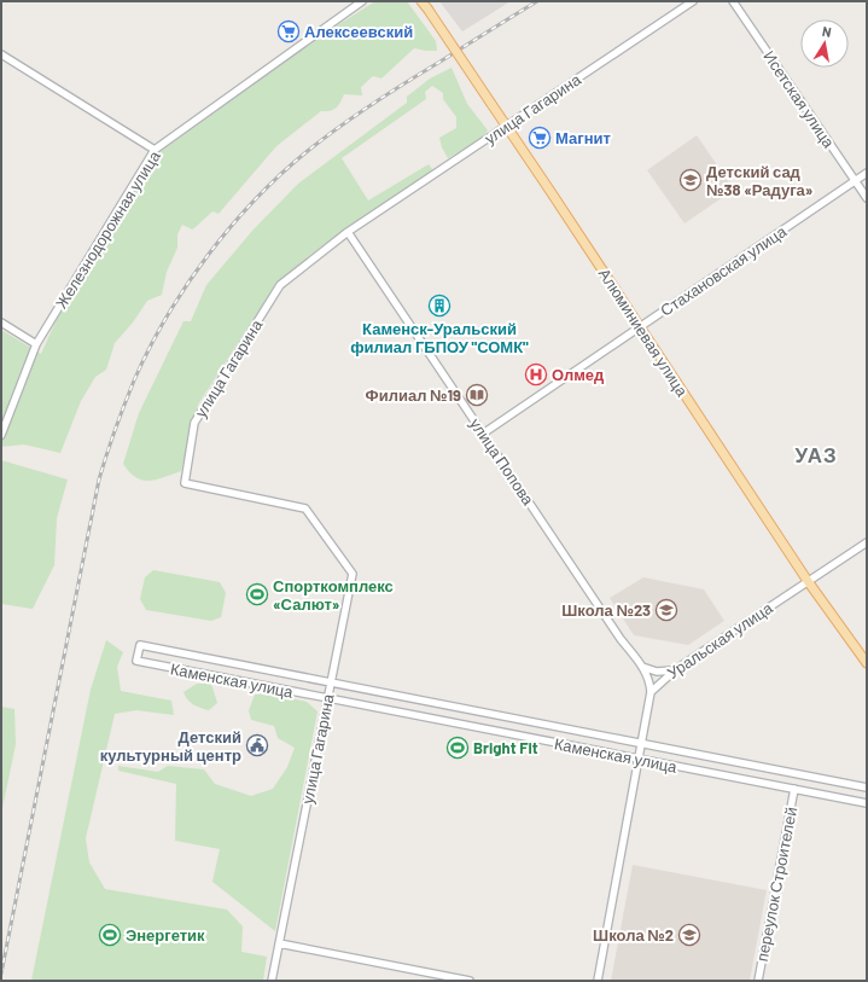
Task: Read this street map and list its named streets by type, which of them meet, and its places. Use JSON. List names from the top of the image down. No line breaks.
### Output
{"streets":{"main road":["Алюминиевая улица"],"street":["Исетская улица","улица Гагарина","Железнодорожная улица","Стахановская улица","улица Попова","Уральская улица","Каменская улица","переулок Строителей"]},"crossings":[["Исетская улица","Стахановская улица"],["улица Гагарина","Алюминиевая улица"],["улица Гагарина","улица Попова"],["улица Гагарина","Каменская улица"],["Стахановская улица","Алюминиевая улица"],["Стахановская улица","улица Попова"],["Алюминиевая улица","Уральская улица"],["улица Попова","Уральская улица"],["Каменская улица","переулок Строителей"]],"districts":["УАЗ"],"places":{"supermarket":["Алексеевский","Магнит"],"school or university":["Детский сад №38 «Радуга»","Школа №23","Школа №2"],"building":["Каменск-Уральский филиал ГБПОУ \"СОМК\""],"hospital":["Олмед"],"library":["Филиал №19"],"sports":["Спорткомплекс «Салют»","Bright Fit","Энергетик"],"public building":["Детский культурный центр"]},"north":"top"}
